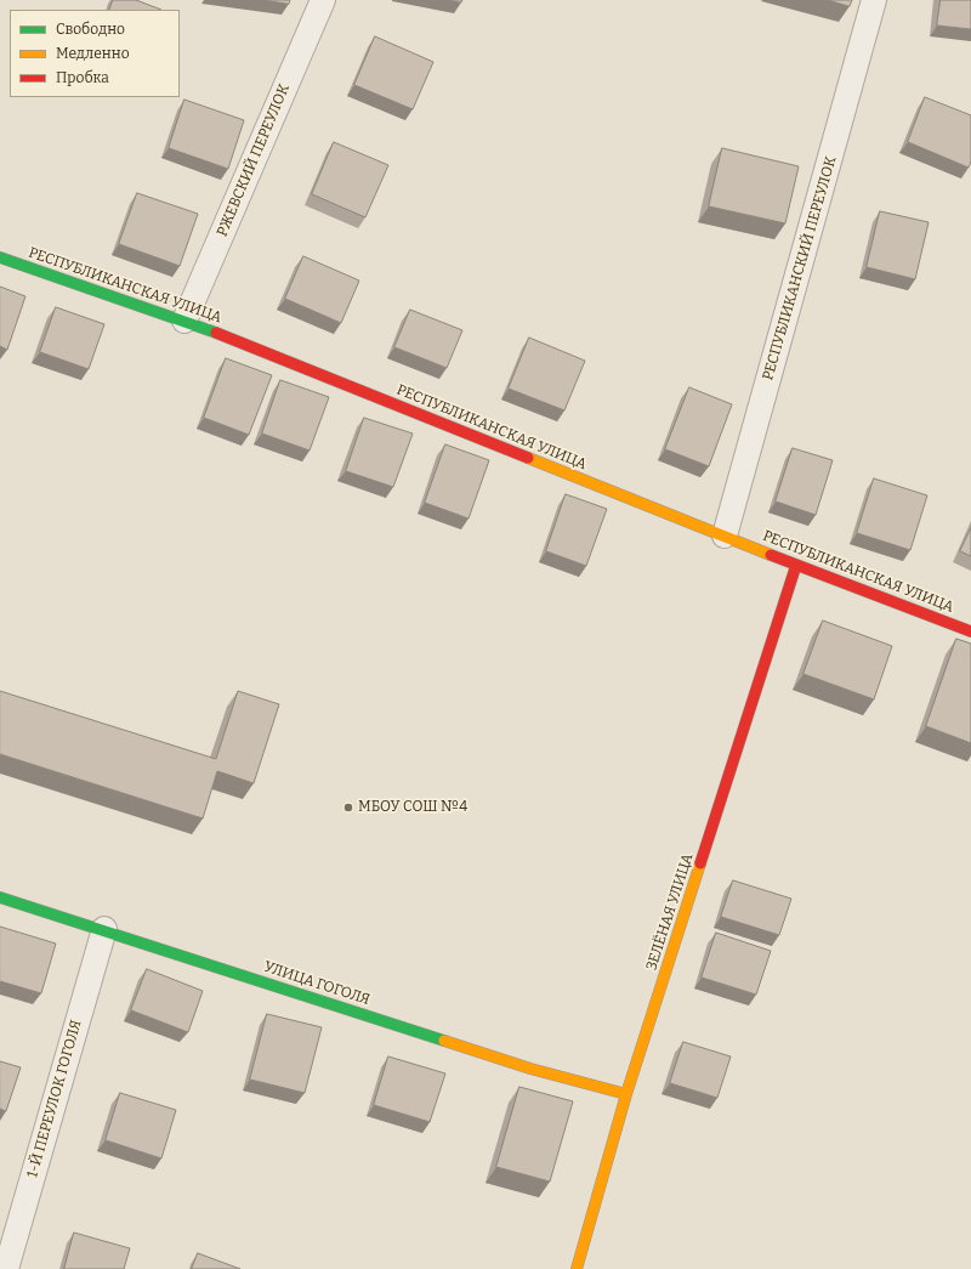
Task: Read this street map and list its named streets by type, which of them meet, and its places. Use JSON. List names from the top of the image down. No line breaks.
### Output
{"streets":{"street":["РЖЕВСКИЙ ПЕРЕУЛОК","РЕСПУБЛИКАНСКИЙ ПЕРЕУЛОК","РЕСПУБЛИКАНСКАЯ УЛИЦА","ЗЕЛЁНАЯ УЛИЦА","УЛИЦА ГОГОЛЯ","1-Й ПЕРЕУЛОК ГОГОЛЯ"]},"crossings":[["РЖЕВСКИЙ ПЕРЕУЛОК","РЕСПУБЛИКАНСКАЯ УЛИЦА"],["РЕСПУБЛИКАНСКИЙ ПЕРЕУЛОК","РЕСПУБЛИКАНСКАЯ УЛИЦА"],["РЕСПУБЛИКАНСКАЯ УЛИЦА","ЗЕЛЁНАЯ УЛИЦА"],["ЗЕЛЁНАЯ УЛИЦА","УЛИЦА ГОГОЛЯ"],["УЛИЦА ГОГОЛЯ","1-Й ПЕРЕУЛОК ГОГОЛЯ"]],"places":["МБОУ СОШ №4"],"legend":["Свободно","Медленно","Пробка"]}
